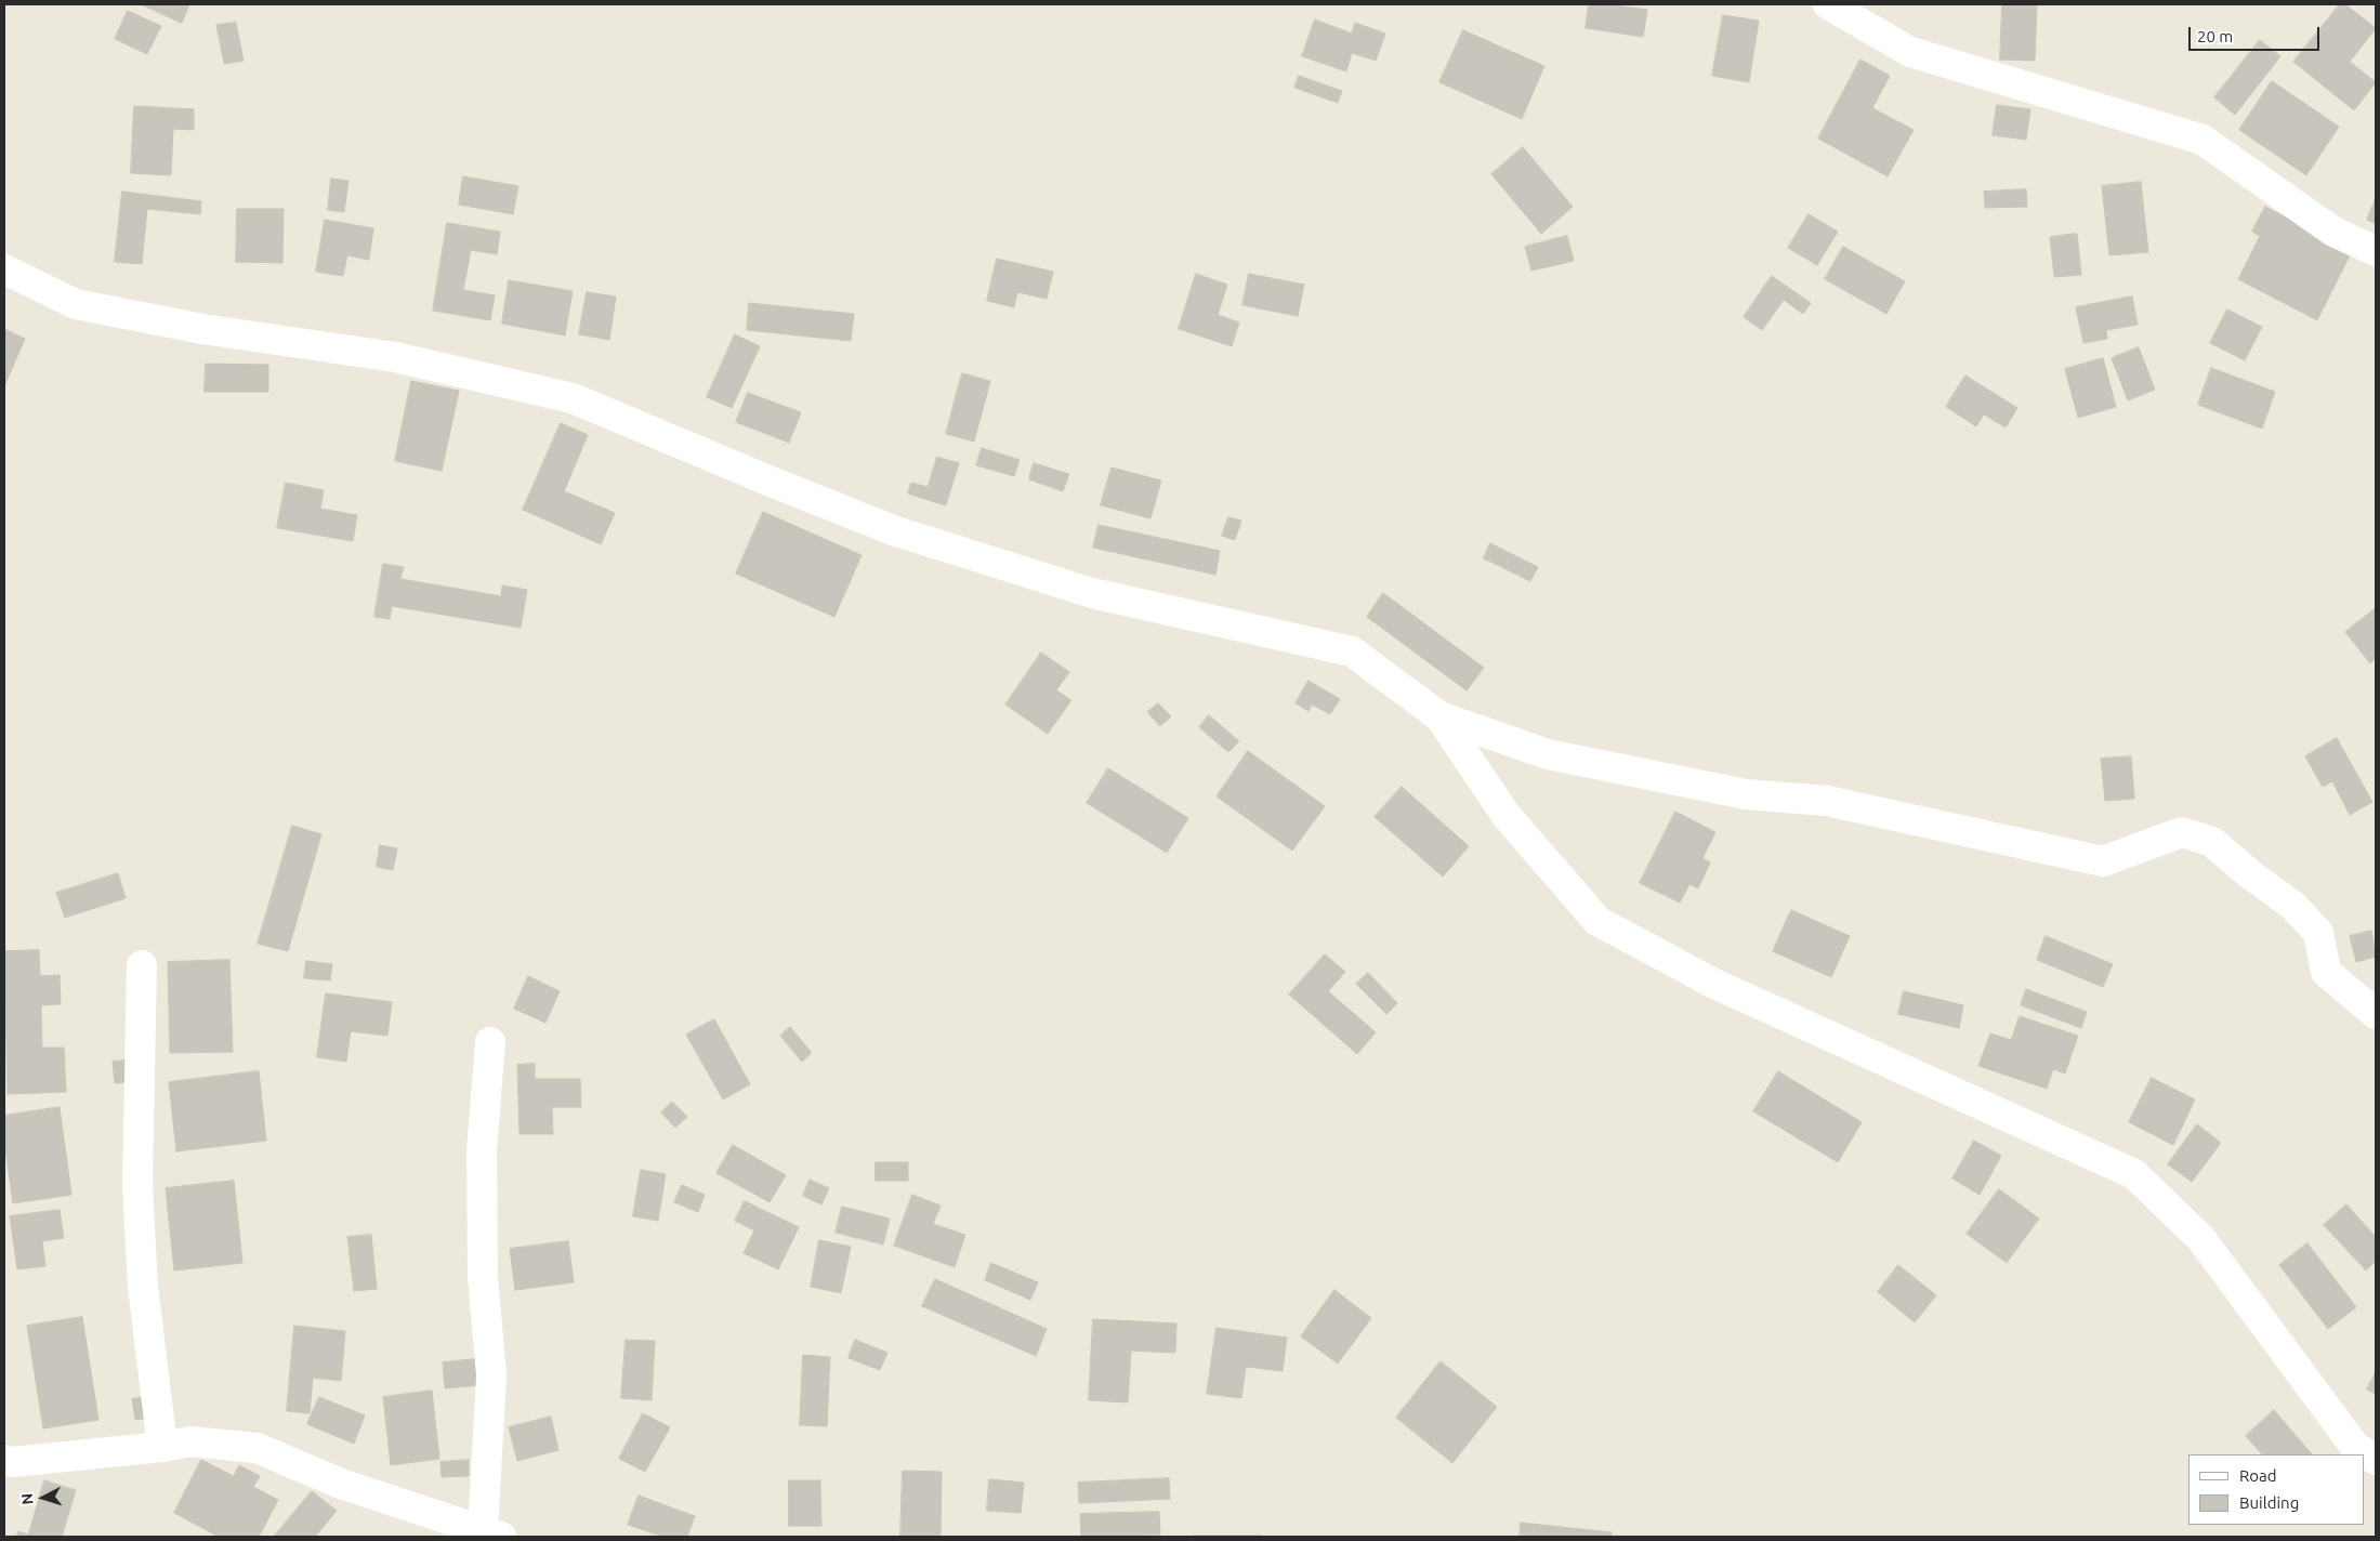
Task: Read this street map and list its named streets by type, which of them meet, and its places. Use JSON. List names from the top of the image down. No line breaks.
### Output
{"legend":["Road","Building"],"scale_bar":"20 m","north":"left"}
